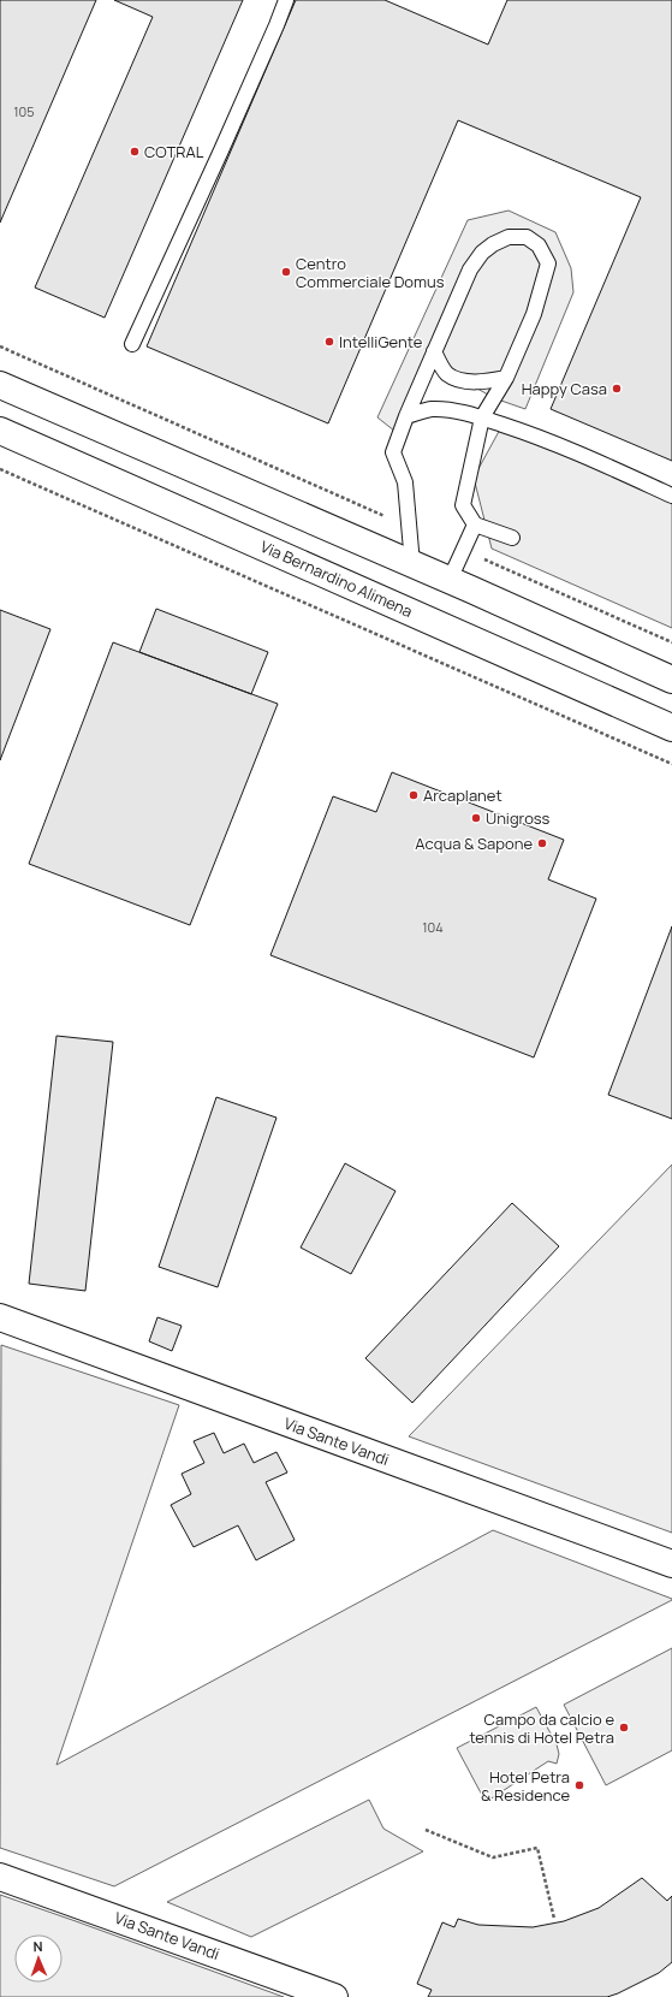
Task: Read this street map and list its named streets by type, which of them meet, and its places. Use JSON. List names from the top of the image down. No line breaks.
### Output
{"streets":{"street":["Via Bernardino Alimena","Via Sante Vandi"]},"places":["COTRAL","Centro Commerciale Domus","IntelliGente","Happy Casa","Arcaplanet","Unigross","Acqua & Sapone","Campo da calcio e tennis di Hotel Petra","Hotel Petra & Residence"],"house_numbers":["105","104"],"north":"top"}
